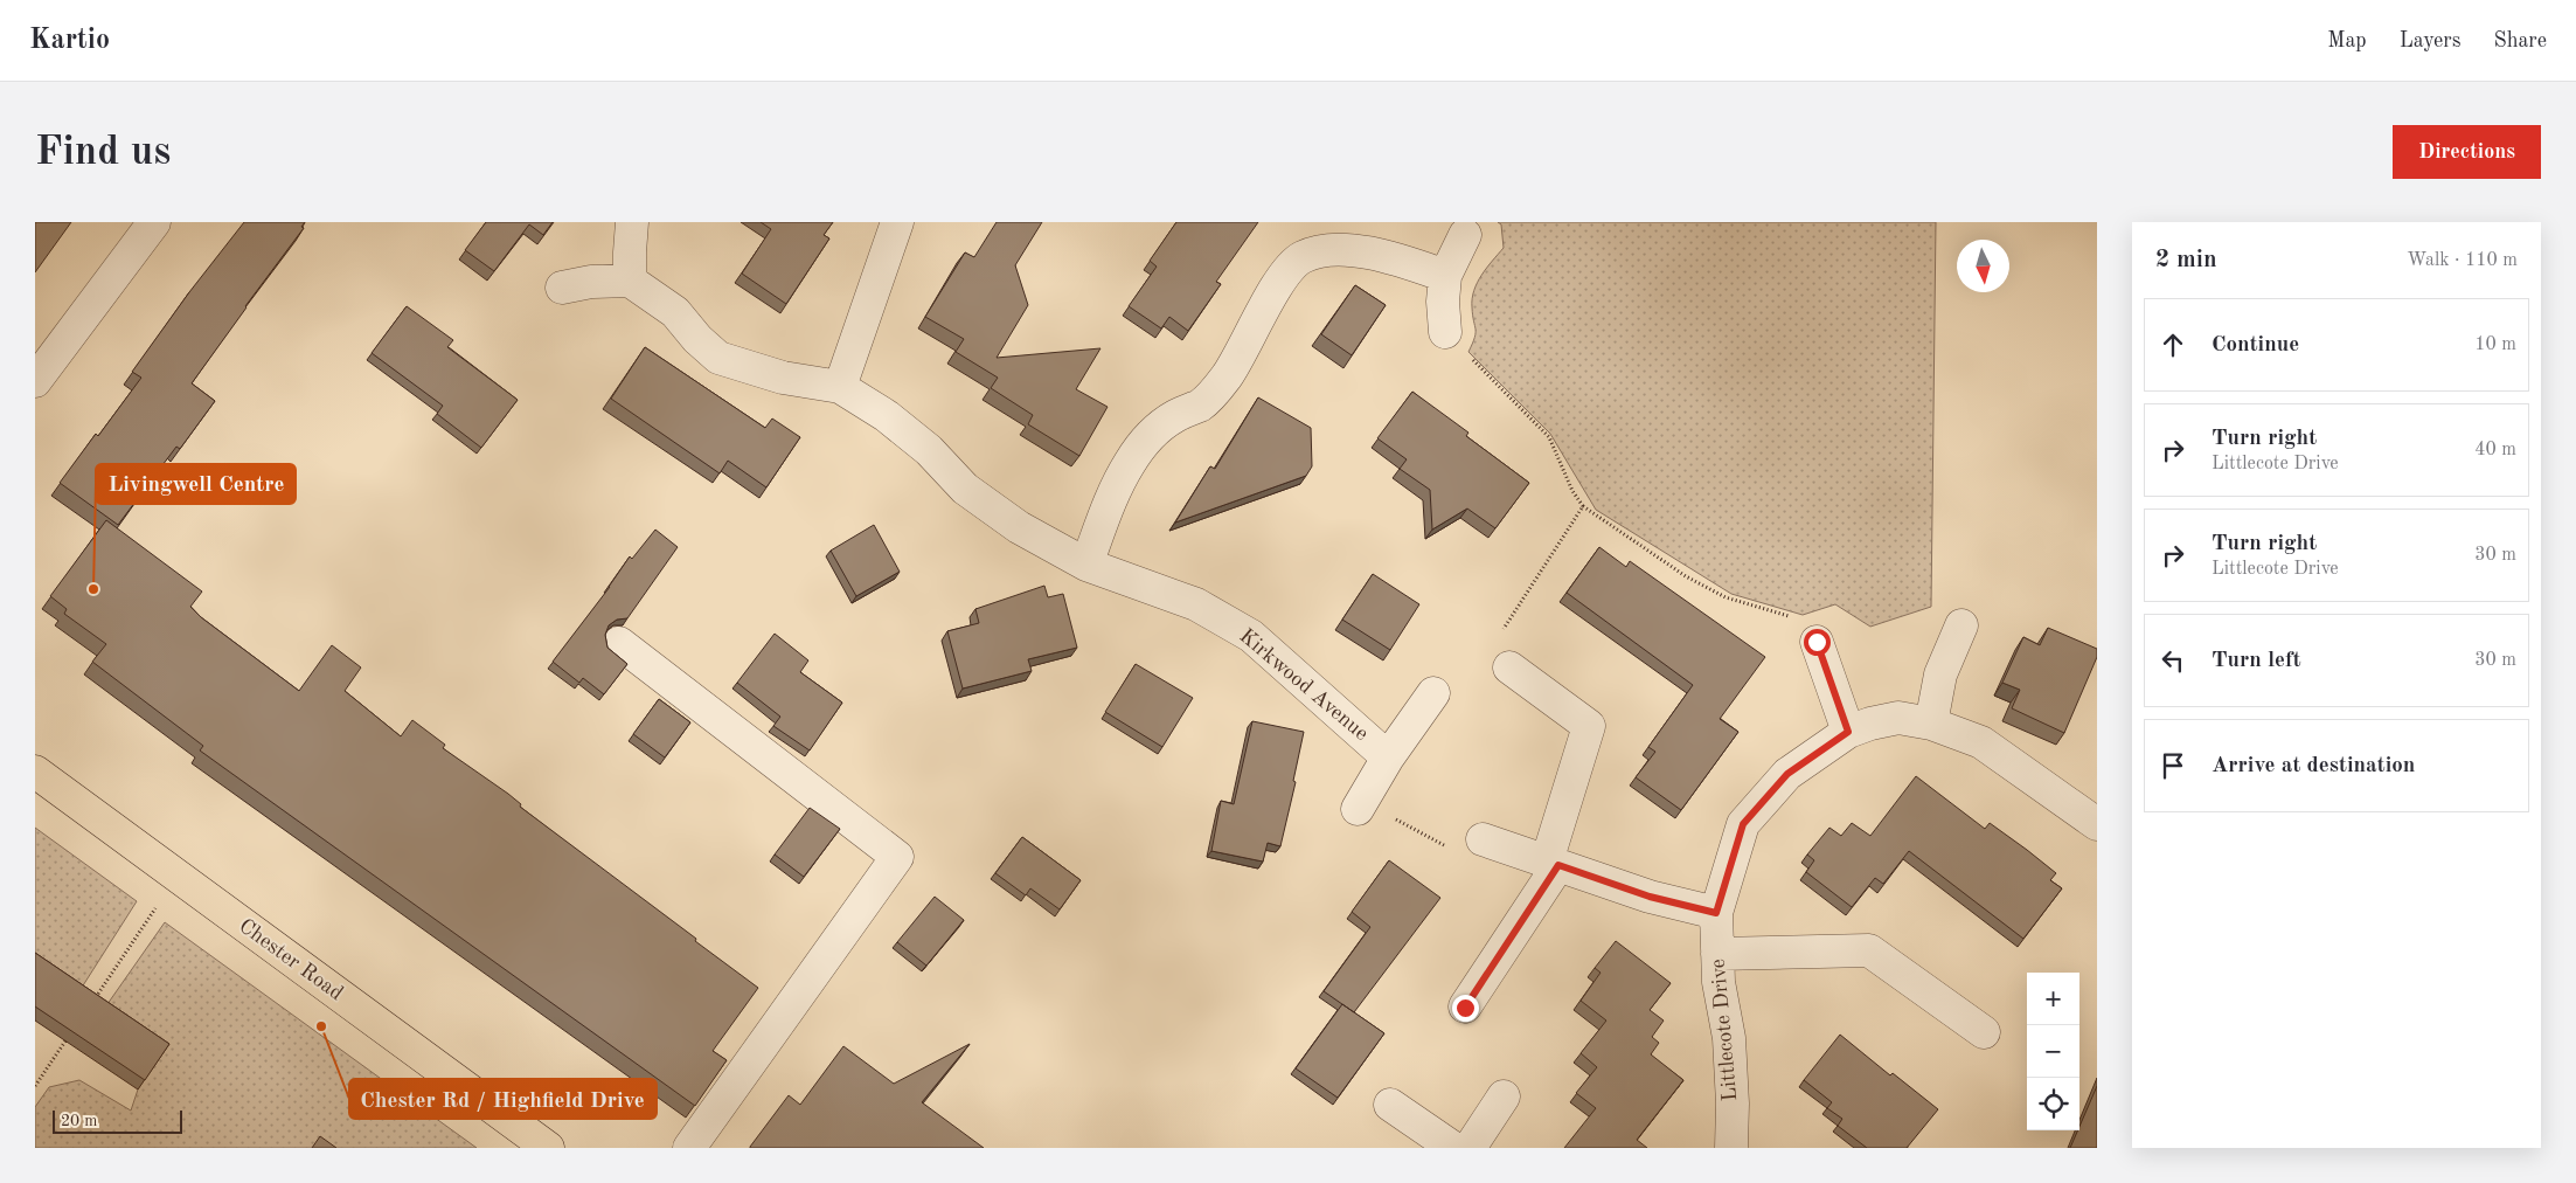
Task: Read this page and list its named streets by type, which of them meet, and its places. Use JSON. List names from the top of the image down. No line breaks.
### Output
{"streets":{"highway":["Chester Road"],"street":["Kirkwood Avenue","Littlecote Drive"]},"places":["Livingwell Centre","Chester Rd / Highfield Drive"],"scale_bar":"20 m","north":"bottom","page":{"header":"Kartio","nav":["Map","Layers","Share"],"buttons":"Directions","title":"Find us","heading":["2 min","Walk · 110 m"],"list":[["Continue","10 m"],["Turn right","Littlecote Drive","40 m"],["Turn right","Littlecote Drive","30 m"],["Turn left","30 m"],"Arrive at destination"],"map_buttons":["+","−"],"scale":"20 m"}}
